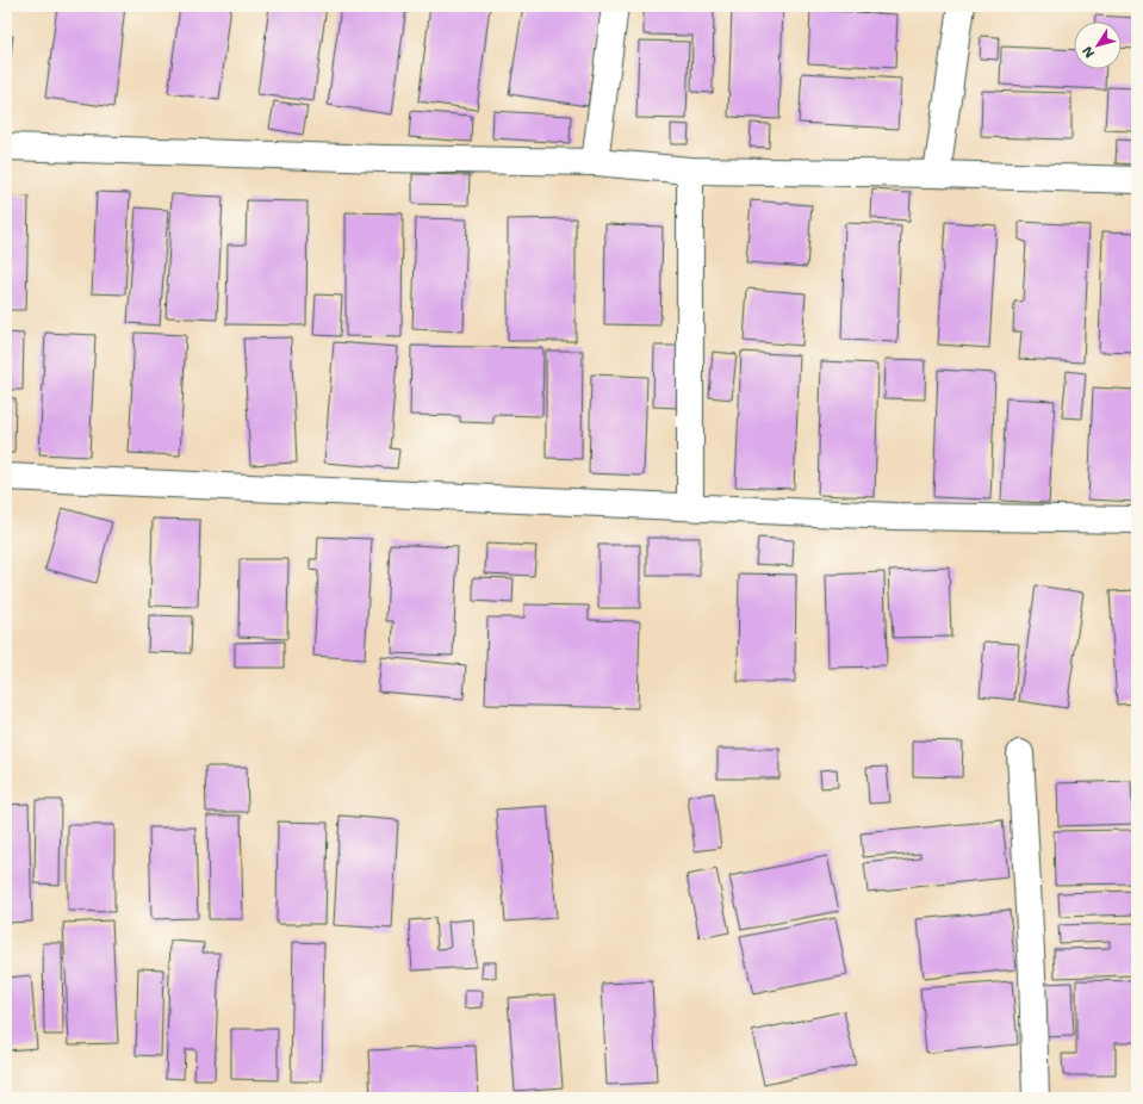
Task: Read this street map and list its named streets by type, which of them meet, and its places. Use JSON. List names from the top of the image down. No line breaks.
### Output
{"north":"bottom left"}
